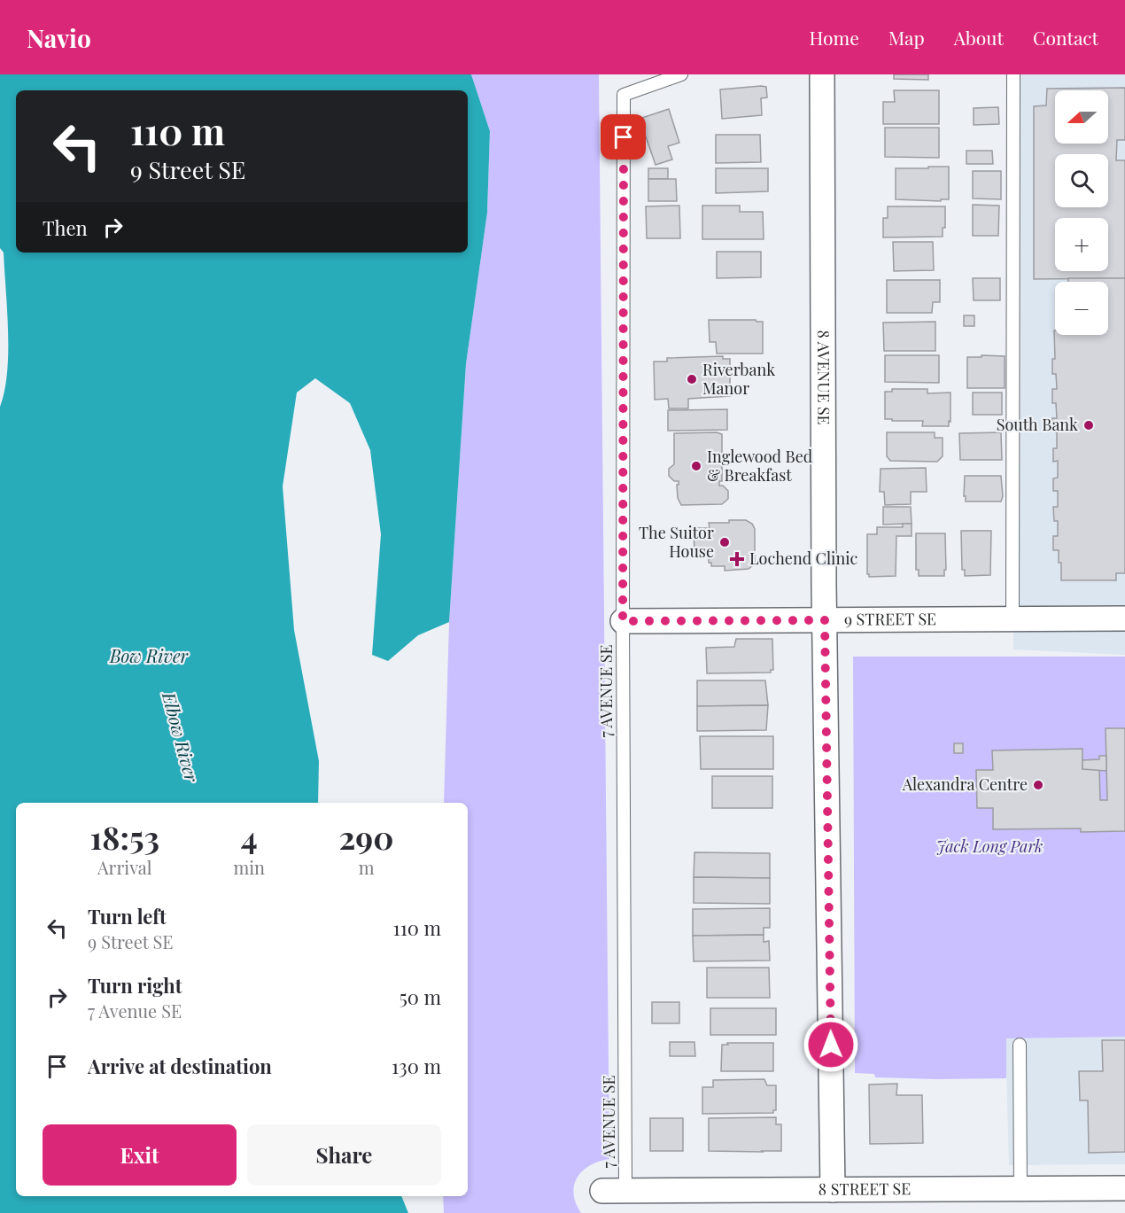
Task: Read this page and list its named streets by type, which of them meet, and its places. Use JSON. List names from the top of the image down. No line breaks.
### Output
{"streets":{"street":["8 AVENUE SE","9 STREET SE","8 STREET SE"],"lane":["7 AVENUE SE"]},"crossings":[["8 AVENUE SE","9 STREET SE"],["8 AVENUE SE","8 STREET SE"],["9 STREET SE","7 AVENUE SE"],["7 AVENUE SE","8 STREET SE"]],"water":["Bow River","Elbow River"],"parks":["Jack Long Park"],"places":{"other":["Riverbank Manor","South Bank","Inglewood Bed & Breakfast","The Suitor House","Alexandra Centre"],"health":["Lochend Clinic"]},"north":"left","page":{"header":"Navio","nav":["Home","Map","About","Contact"],"map_buttons":["+","−"],"turn":["110 m","9 Street SE"],"then":"Then","eta":["18:53","Arrival","4","min","290","m"],"list":[{"name":"Turn left","note":"9 Street SE","value":"110 m"},{"name":"Turn right","note":"7 Avenue SE","value":"50 m"},{"name":"Arrive at destination","value":"130 m"}],"buttons":["Exit","Share"]}}
